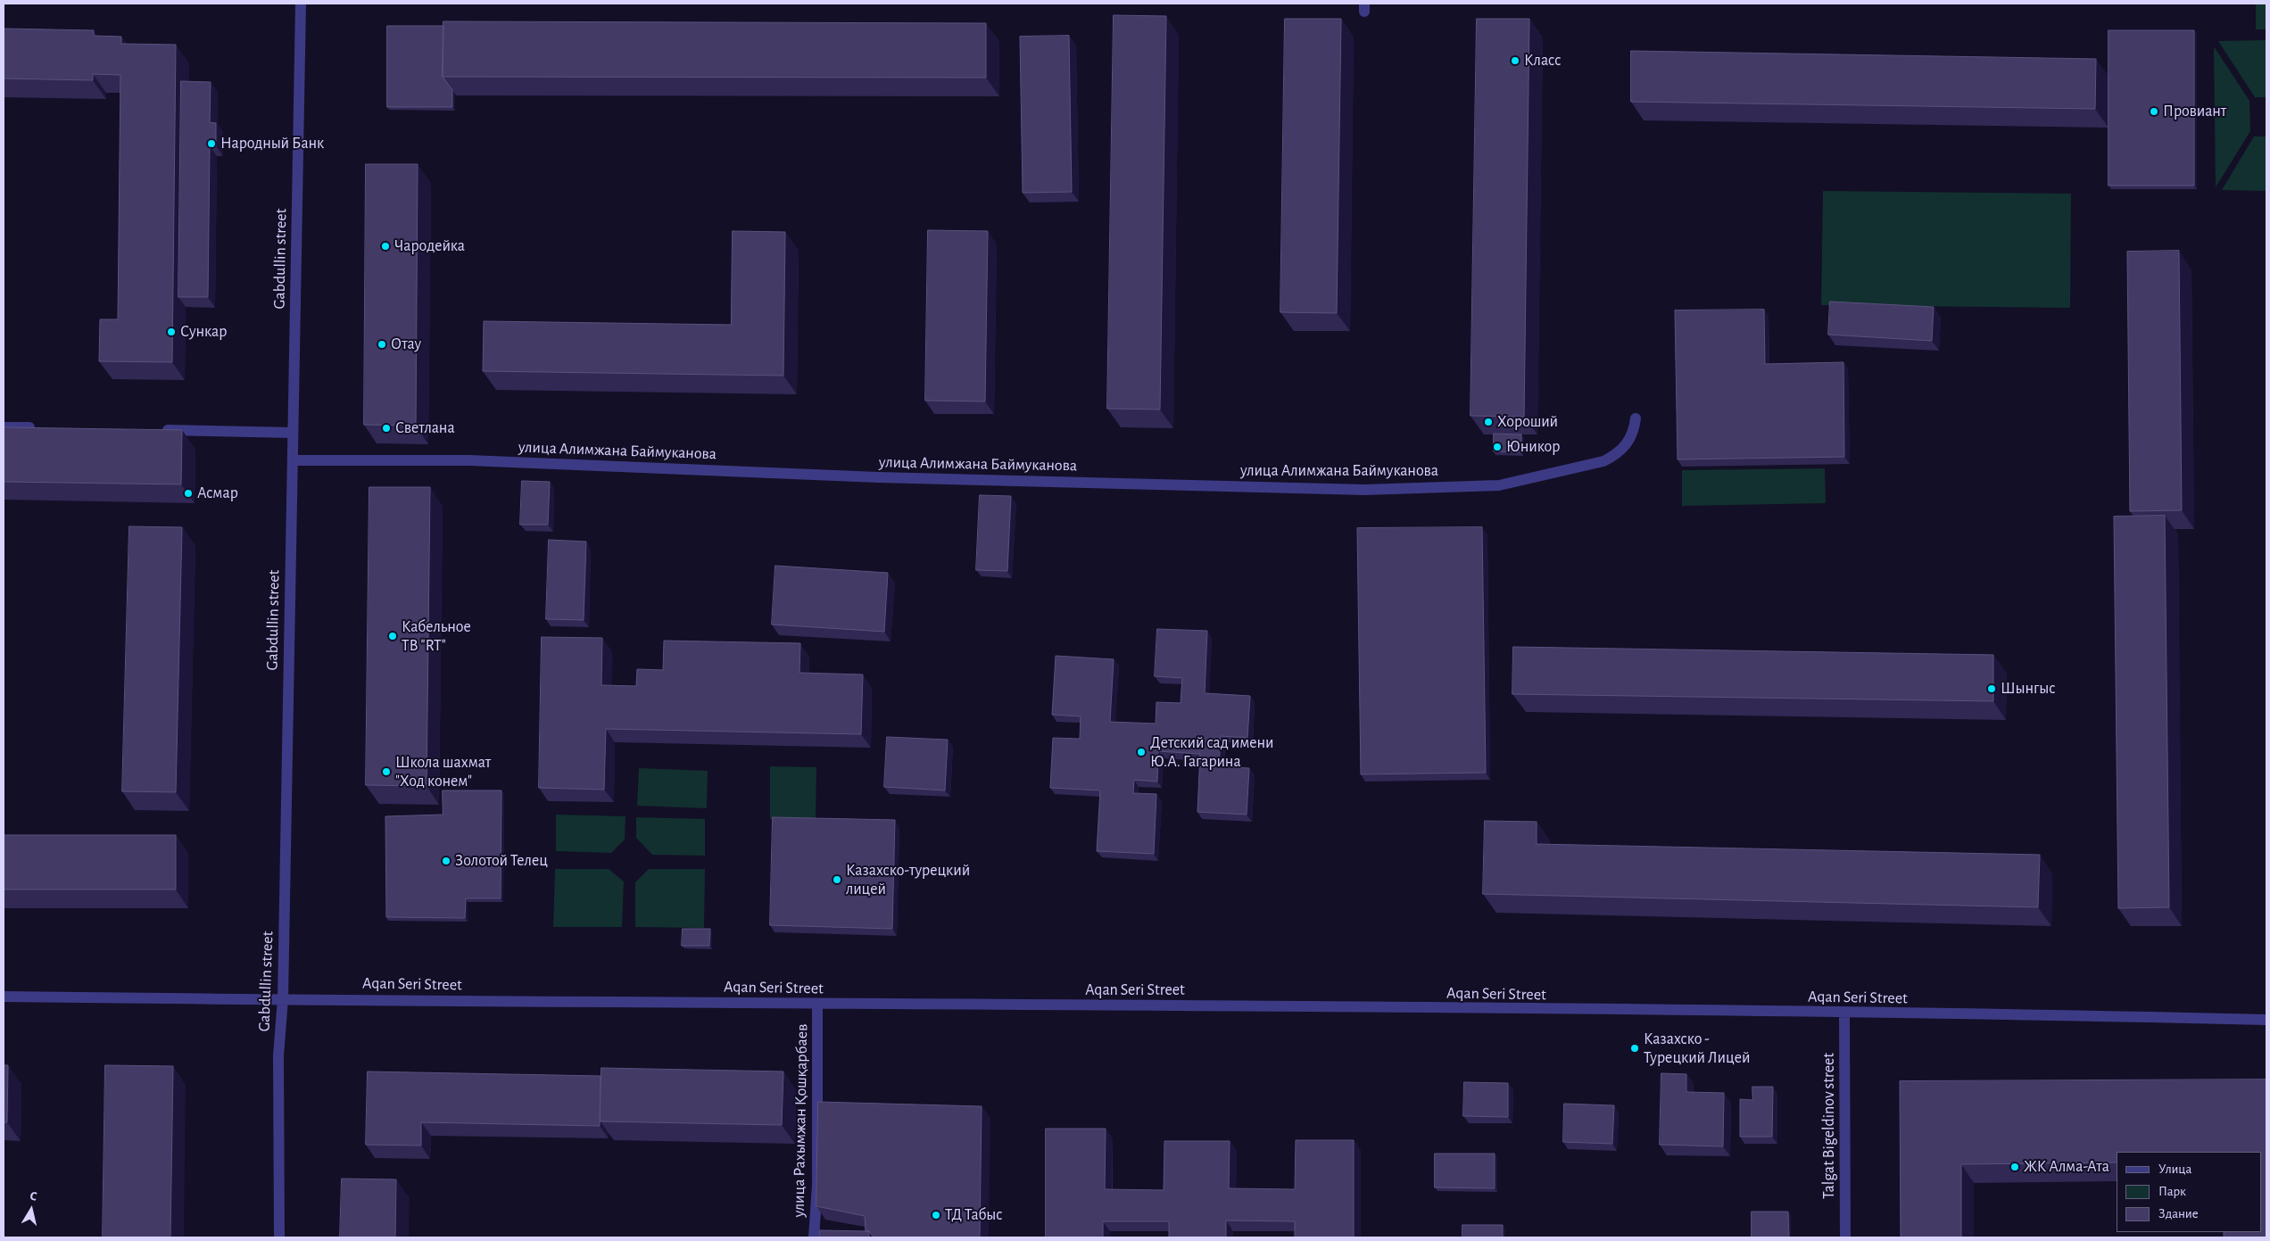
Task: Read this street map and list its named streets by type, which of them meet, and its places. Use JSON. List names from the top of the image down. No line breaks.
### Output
{"streets":{"street":["Gabdullin street","улица Алимжана Баймуканова","Aqan Seri Street","улица Рахымжан Қошқарбаев","Talgat Bigeldinov street"]},"crossings":[["Gabdullin street","улица Алимжана Баймуканова"],["Gabdullin street","Aqan Seri Street"],["Aqan Seri Street","улица Рахымжан Қошқарбаев"],["Aqan Seri Street","Talgat Bigeldinov street"]],"places":["Класс","Провиант","Народный Банк","Чародейка","Сункар","Отау","Хороший","Светлана","Юникор","Асмар","Кабельное ТВ \"RT\"","Шынгыс","Детский сад имени Ю.А. Гагарина","Школа шахмат \"Ход конем\"","Золотой Телец","Казахско-турецкий лицей","Казахско - Турецкий Лицей","ЖК Алма-Ата","ТД Табыс"],"legend":["Улица","Парк","Здание"],"north":"top"}
